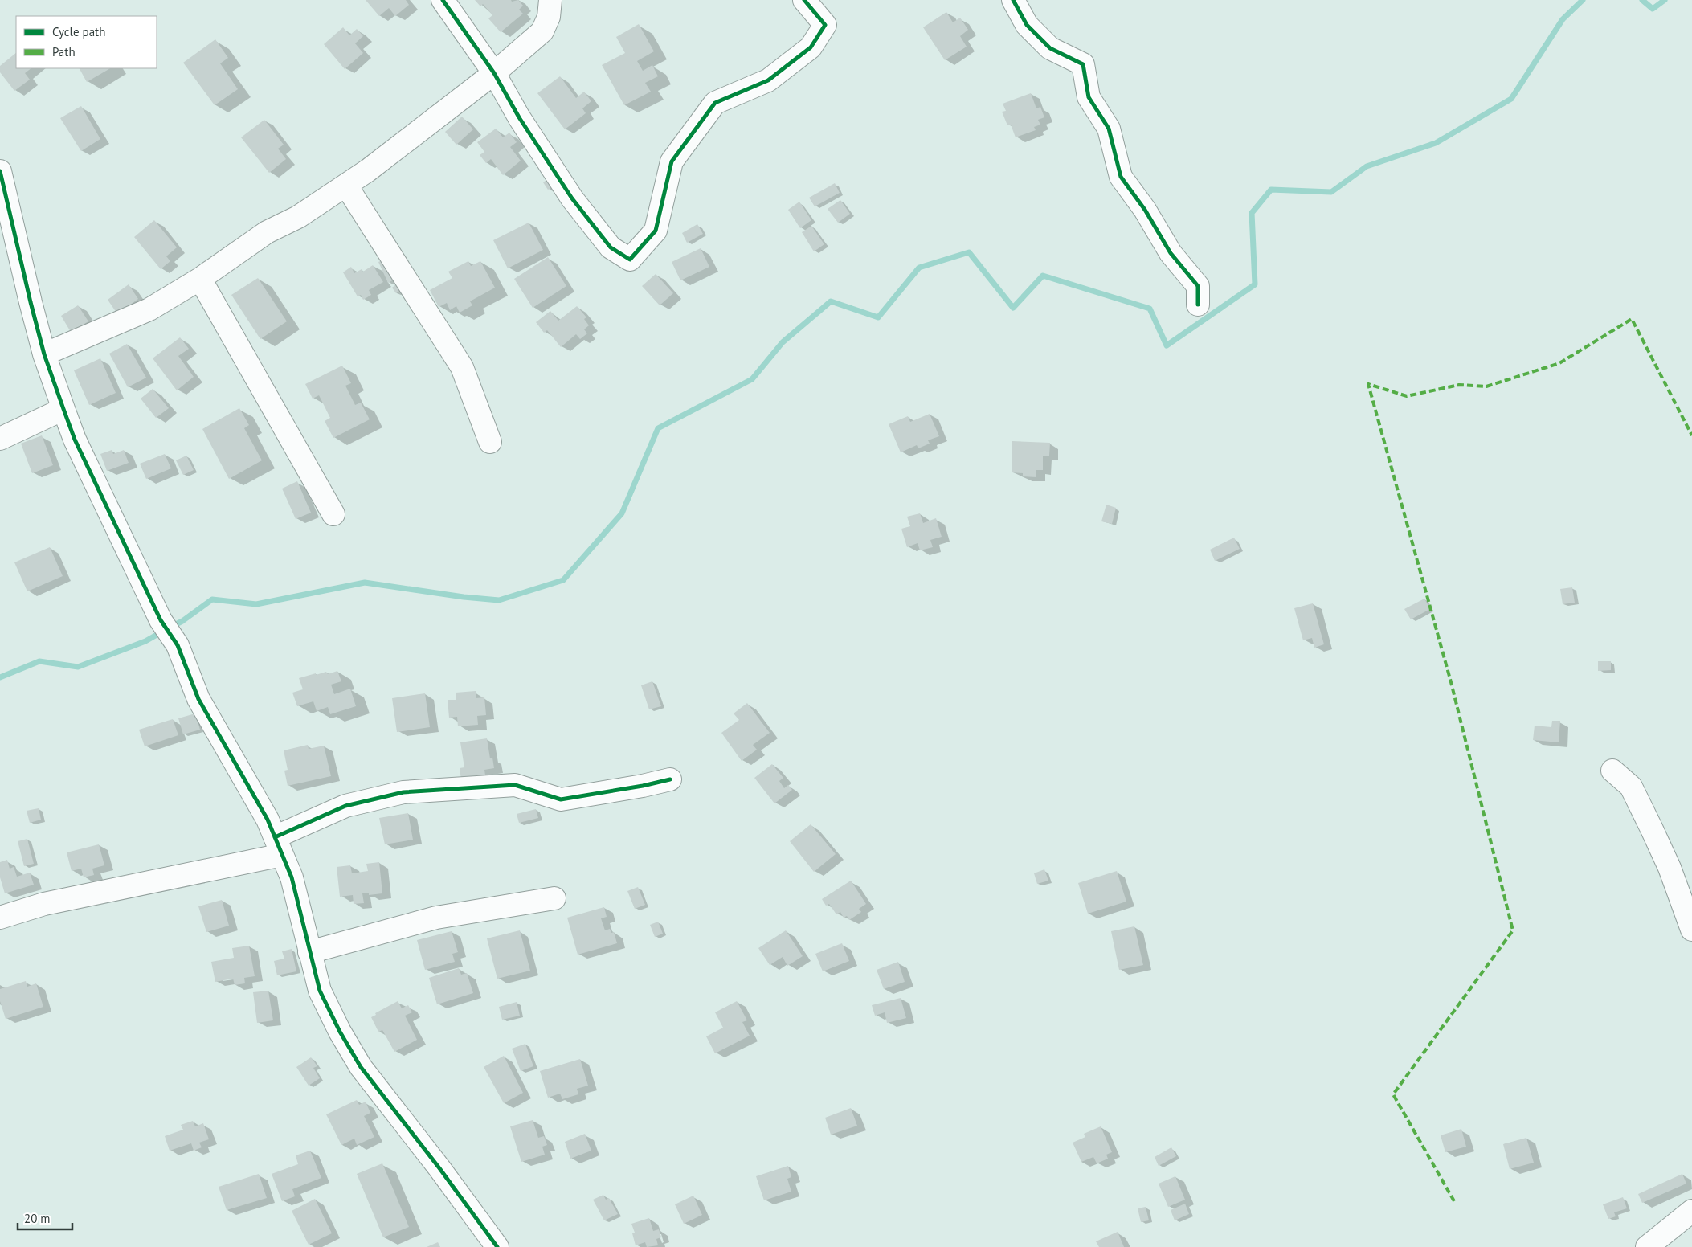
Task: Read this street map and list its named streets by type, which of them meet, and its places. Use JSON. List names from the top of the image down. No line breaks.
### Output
{"legend":["Cycle path","Path"],"scale_bar":"20 m"}
